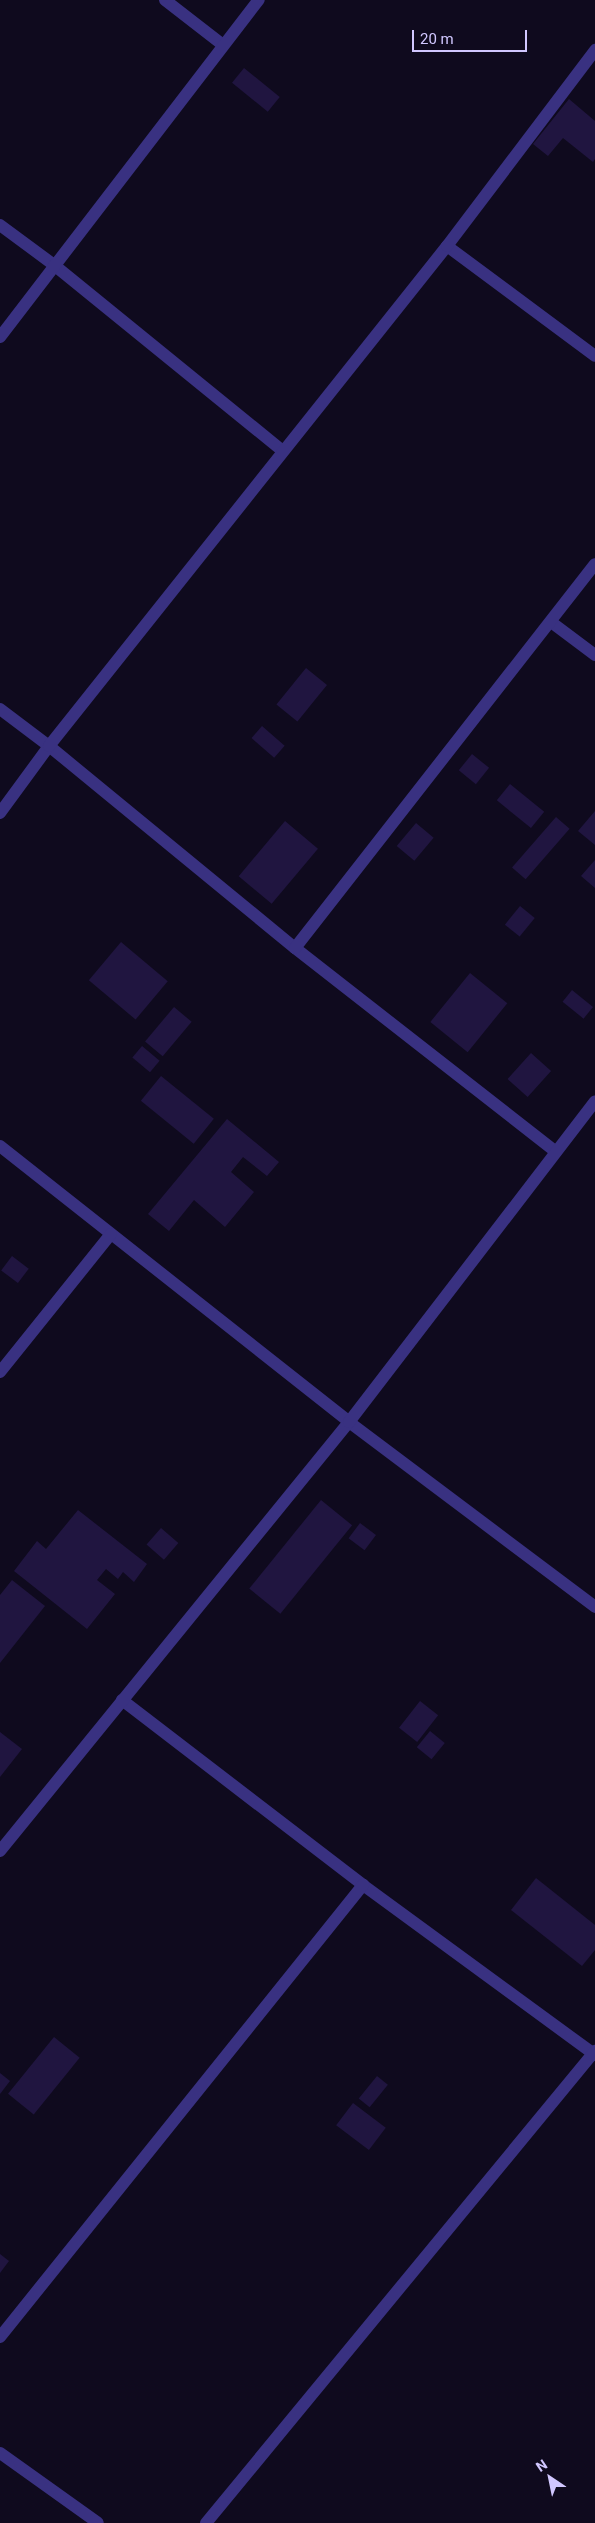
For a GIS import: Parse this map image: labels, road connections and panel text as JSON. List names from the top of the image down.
{
  "scale_bar": "20 m",
  "north": "top left"
}
